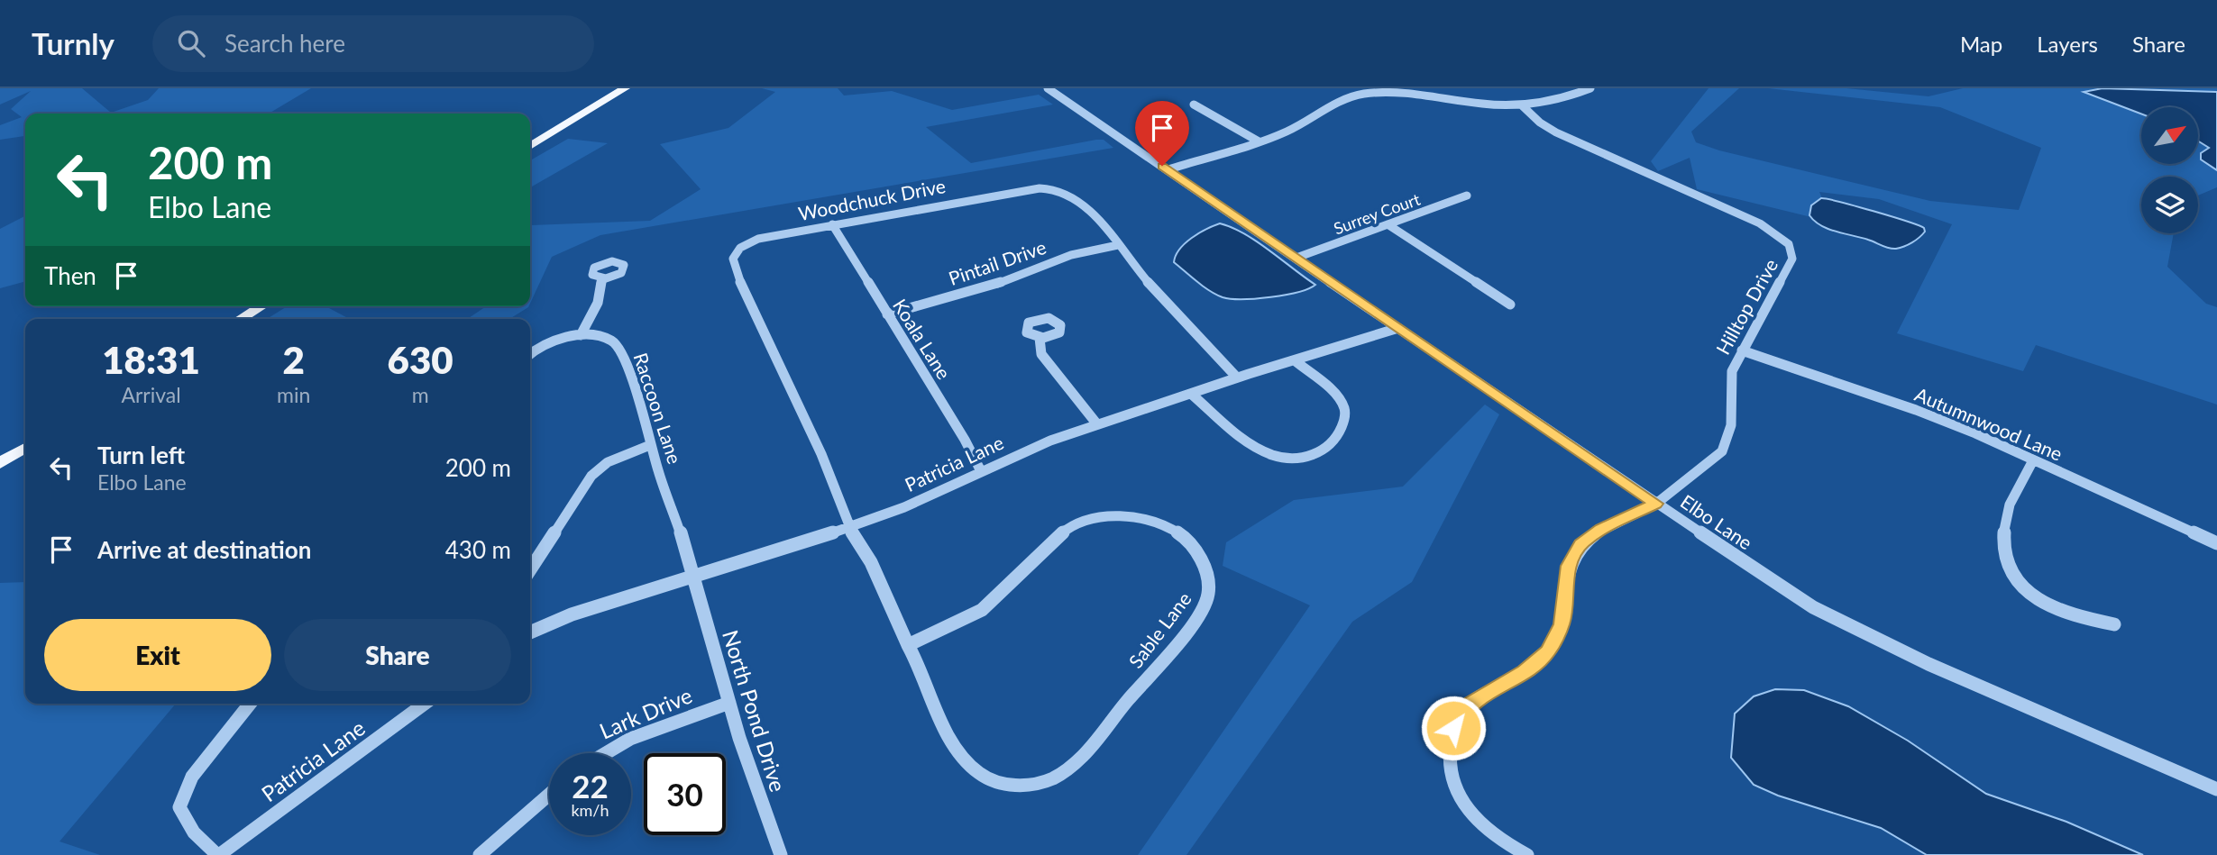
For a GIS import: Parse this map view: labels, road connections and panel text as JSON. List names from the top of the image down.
{
  "streets": {
    "street": [
      "Woodchuck Drive",
      "Surrey Court",
      "Pintail Drive",
      "Hilltop Drive",
      "Koala Lane",
      "Raccoon Lane",
      "Autumnwood Lane",
      "Patricia Lane",
      "Elbo Lane",
      "Sable Lane",
      "North Pond Drive",
      "Lark Drive"
    ]
  },
  "crossings": [
    ["Woodchuck Drive", "Pintail Drive"],
    ["Woodchuck Drive", "Koala Lane"],
    ["Woodchuck Drive", "Patricia Lane"],
    ["Woodchuck Drive", "Sable Lane"],
    ["Surrey Court", "Elbo Lane"],
    ["Pintail Drive", "Koala Lane"],
    ["Hilltop Drive", "Autumnwood Lane"],
    ["Hilltop Drive", "Elbo Lane"],
    ["Koala Lane", "Patricia Lane"],
    ["Raccoon Lane", "Patricia Lane"],
    ["Raccoon Lane", "North Pond Drive"],
    ["Patricia Lane", "Elbo Lane"],
    ["Patricia Lane", "Sable Lane"],
    ["Patricia Lane", "North Pond Drive"],
    ["North Pond Drive", "Lark Drive"]
  ],
  "north": "top right",
  "page": {
    "header": "Turnly",
    "search": "Search here",
    "nav": ["Map", "Layers", "Share"],
    "turn": ["200 m", "Elbo Lane"],
    "then": "Then",
    "eta": [
      "18:31",
      "Arrival",
      "2",
      "min",
      "630",
      "m"
    ],
    "list": [
      {
        "name": "Turn left",
        "note": "Elbo Lane",
        "value": "200 m"
      },
      {
        "name": "Arrive at destination",
        "value": "430 m"
      }
    ],
    "buttons": ["Exit", "Share"],
    "speed": "22 km/h",
    "limit": "30"
  }
}
